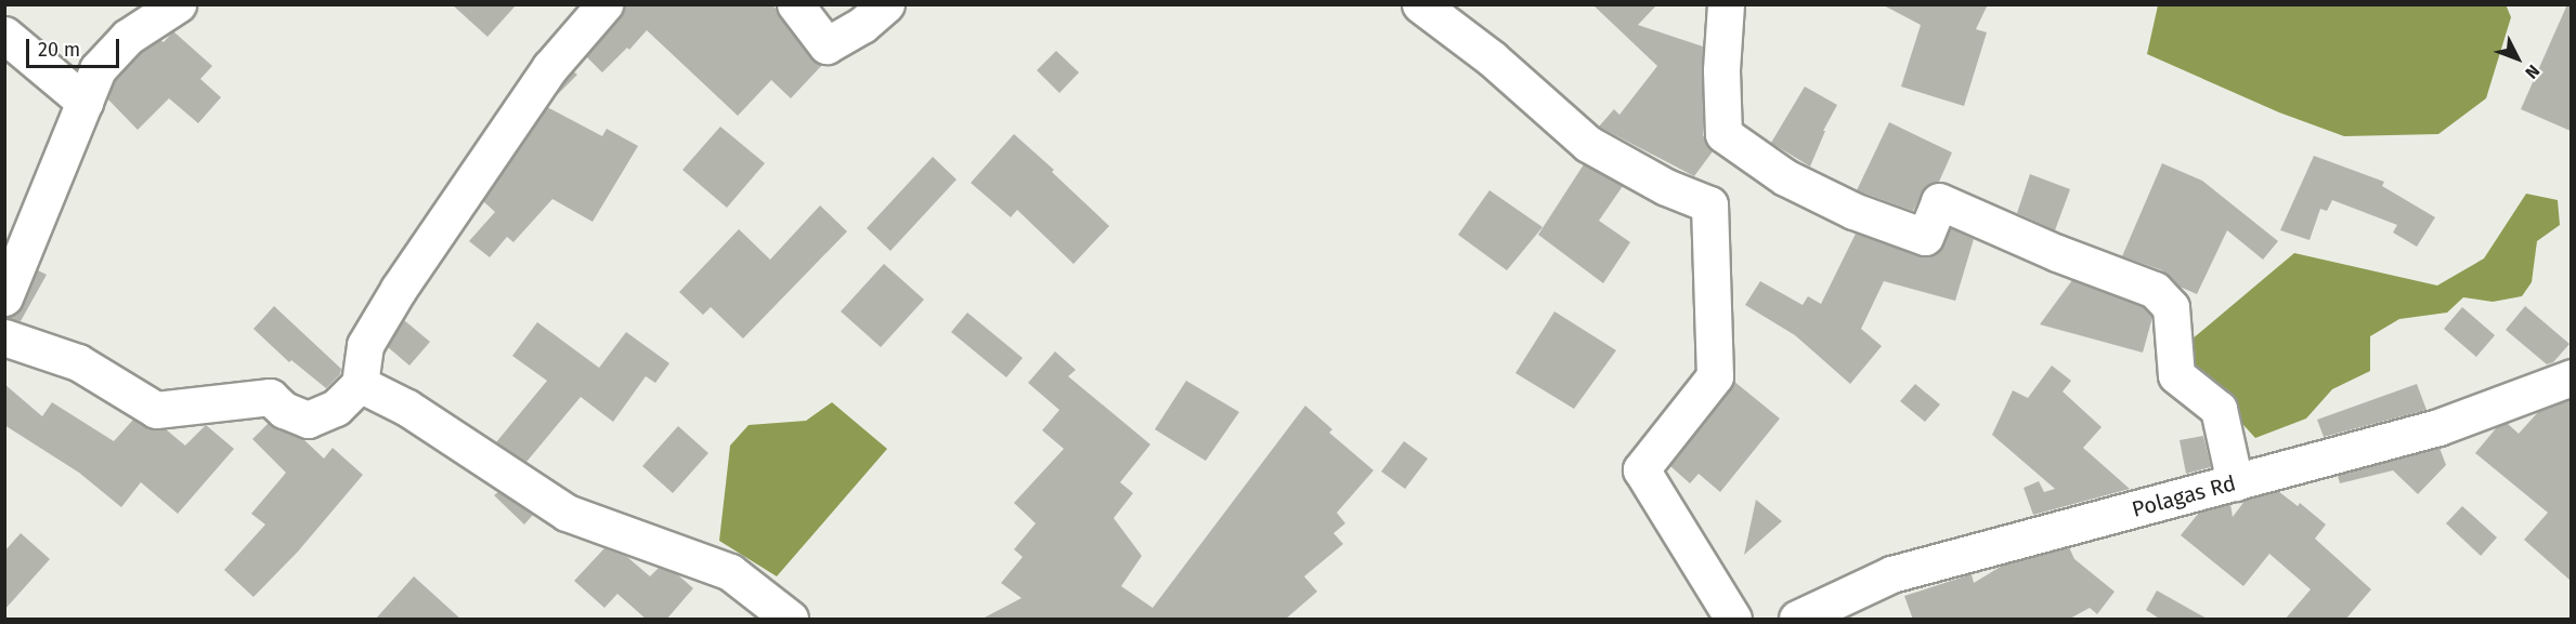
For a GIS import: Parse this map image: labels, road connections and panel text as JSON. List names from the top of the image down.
{
  "streets": {
    "street": ["Polagas Rd"]
  },
  "scale_bar": "20 m",
  "north": "bottom right"
}
